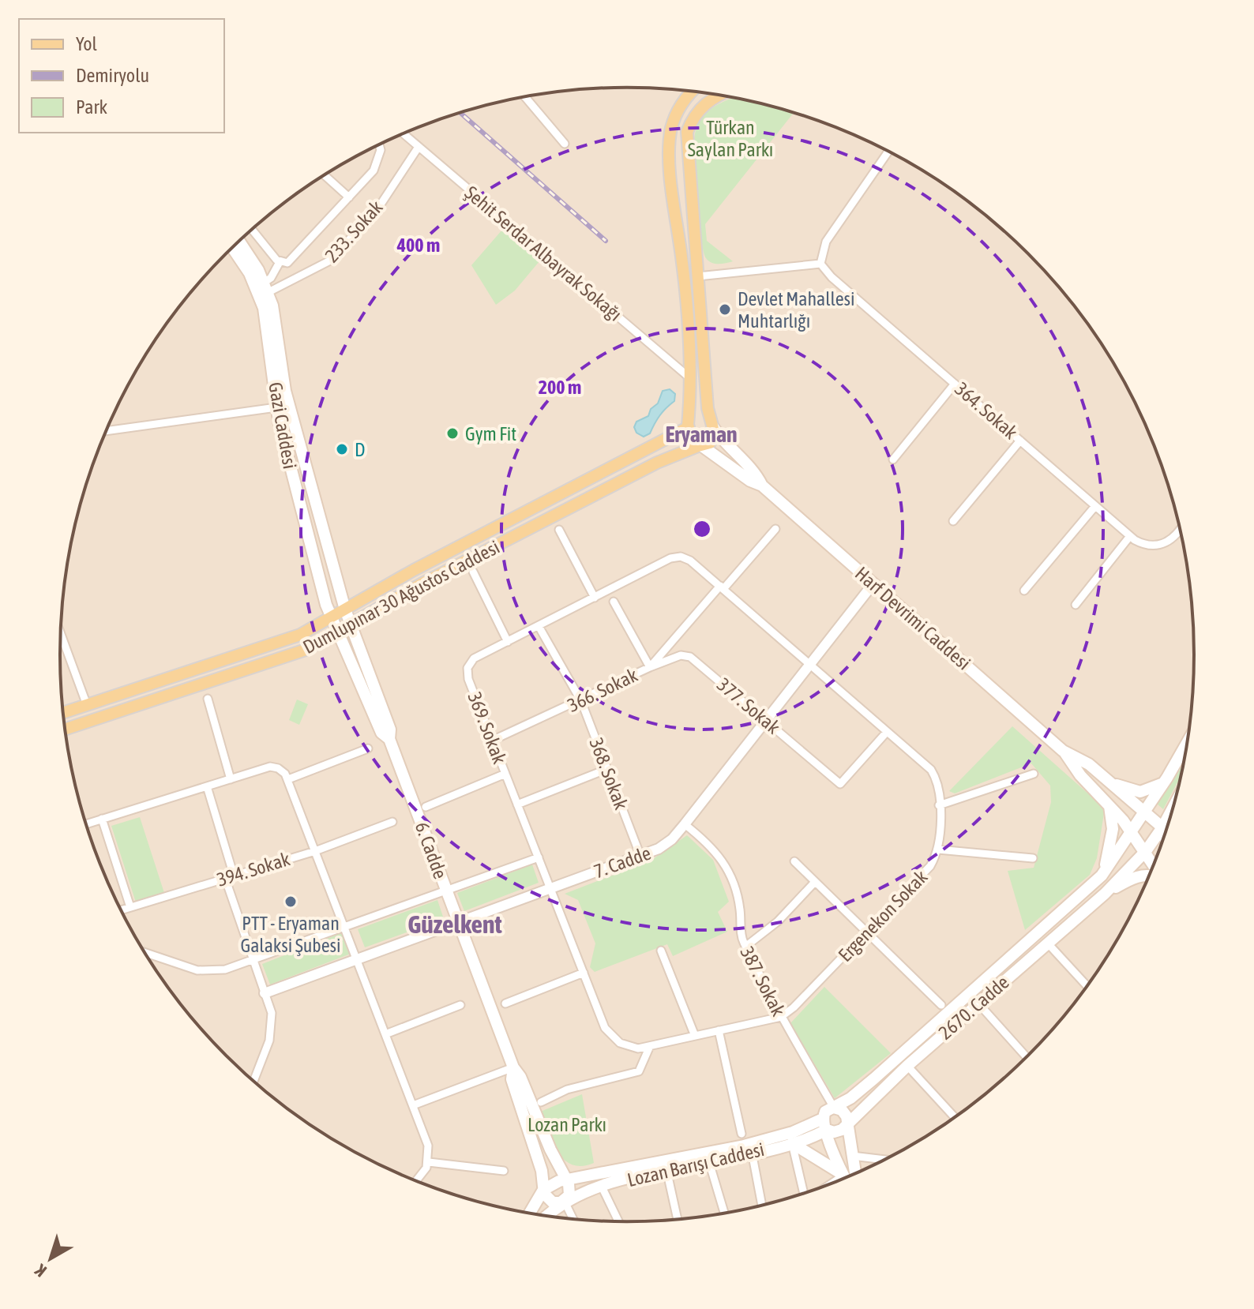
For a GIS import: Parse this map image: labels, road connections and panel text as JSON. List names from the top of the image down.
{
  "streets": {
    "main road": [
      "Gazi Caddesi",
      "Dumlupınar 30 Ağustos Caddesi",
      "Harf Devrimi Caddesi",
      "6. Cadde",
      "2670. Cadde",
      "Lozan Barışı Caddesi"
    ],
    "street": [
      "233. Sokak",
      "Şehit Serdar Albayrak Sokağı",
      "364. Sokak",
      "366. Sokak",
      "377. Sokak",
      "369. Sokak",
      "368. Sokak",
      "7. Cadde",
      "394. Sokak",
      "Ergenekon Sokak",
      "387. Sokak"
    ]
  },
  "crossings": [
    ["233. Sokak", "Şehit Serdar Albayrak Sokağı"],
    ["233. Sokak", "Gazi Caddesi"],
    ["Gazi Caddesi", "Dumlupınar 30 Ağustos Caddesi"],
    ["Gazi Caddesi", "6. Cadde"],
    ["Dumlupınar 30 Ağustos Caddesi", "Harf Devrimi Caddesi"],
    ["Dumlupınar 30 Ağustos Caddesi", "6. Cadde"],
    ["Harf Devrimi Caddesi", "7. Cadde"],
    ["Harf Devrimi Caddesi", "2670. Cadde"],
    ["366. Sokak", "377. Sokak"],
    ["366. Sokak", "369. Sokak"],
    ["366. Sokak", "368. Sokak"],
    ["377. Sokak", "7. Cadde"],
    ["377. Sokak", "Ergenekon Sokak"],
    ["369. Sokak", "368. Sokak"],
    ["369. Sokak", "7. Cadde"],
    ["369. Sokak", "Ergenekon Sokak"],
    ["368. Sokak", "7. Cadde"],
    ["6. Cadde", "7. Cadde"],
    ["6. Cadde", "Lozan Barışı Caddesi"],
    ["7. Cadde", "Ergenekon Sokak"],
    ["7. Cadde", "387. Sokak"],
    ["Ergenekon Sokak", "387. Sokak"],
    ["387. Sokak", "2670. Cadde"],
    ["387. Sokak", "Lozan Barışı Caddesi"],
    ["2670. Cadde", "Lozan Barışı Caddesi"]
  ],
  "districts": ["Eryaman", "Güzelkent"],
  "parks": ["Türkan Saylan Parkı", "Lozan Parkı"],
  "places": [
    "Devlet Mahallesi Muhtarlığı",
    "Gym Fit",
    "D",
    "PTT - Eryaman Galaksi Şubesi"
  ],
  "legend": ["Yol", "Demiryolu", "Park"],
  "north": "bottom left",
  "rings": ["400 m", "200 m"]
}
